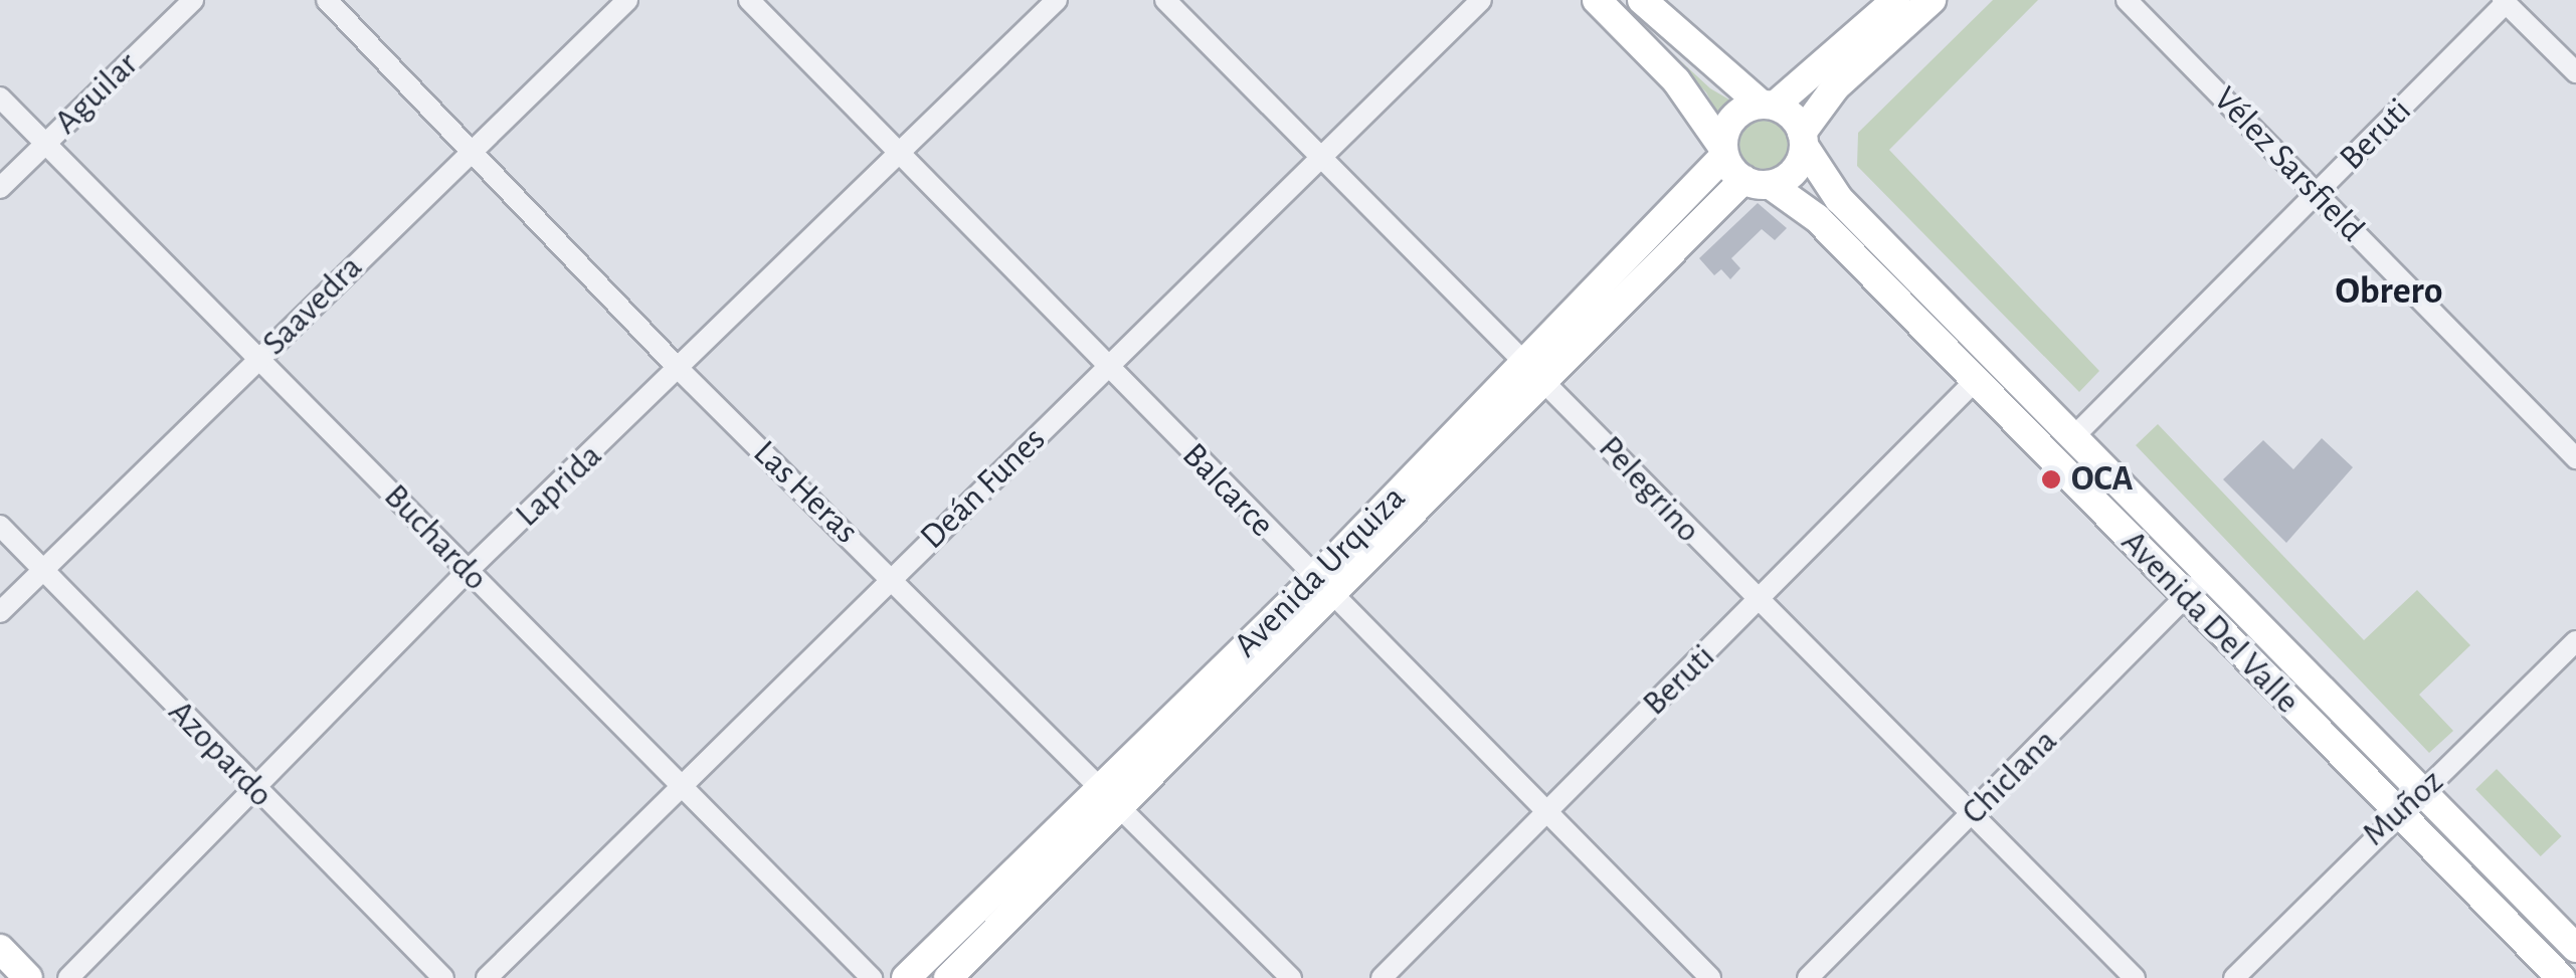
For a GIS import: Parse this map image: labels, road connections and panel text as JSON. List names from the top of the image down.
{
  "streets": {
    "main road": ["Avenida Urquiza", "Avenida Del Valle"],
    "street": [
      "Aguilar",
      "Beruti",
      "Vélez Sarsfield",
      "Saavedra",
      "Laprida",
      "Deán Funes",
      "Pelegrino",
      "Balcarce",
      "Las Heras",
      "Buchardo",
      "Azopardo",
      "Chiclana",
      "Muñoz"
    ]
  },
  "crossings": [
    ["Aguilar", "Buchardo"],
    ["Beruti", "Vélez Sarsfield"],
    ["Beruti", "Pelegrino"],
    ["Beruti", "Balcarce"],
    ["Beruti", "Avenida Del Valle"],
    ["Saavedra", "Las Heras"],
    ["Saavedra", "Buchardo"],
    ["Saavedra", "Azopardo"],
    ["Laprida", "Balcarce"],
    ["Laprida", "Las Heras"],
    ["Laprida", "Buchardo"],
    ["Laprida", "Azopardo"],
    ["Deán Funes", "Pelegrino"],
    ["Deán Funes", "Balcarce"],
    ["Deán Funes", "Las Heras"],
    ["Deán Funes", "Buchardo"],
    ["Pelegrino", "Avenida Urquiza"],
    ["Pelegrino", "Chiclana"],
    ["Balcarce", "Avenida Urquiza"],
    ["Las Heras", "Avenida Urquiza"],
    ["Avenida Urquiza", "Avenida Del Valle"],
    ["Avenida Del Valle", "Chiclana"],
    ["Avenida Del Valle", "Muñoz"]
  ],
  "districts": ["Obrero"],
  "places": ["OCA"]
}
